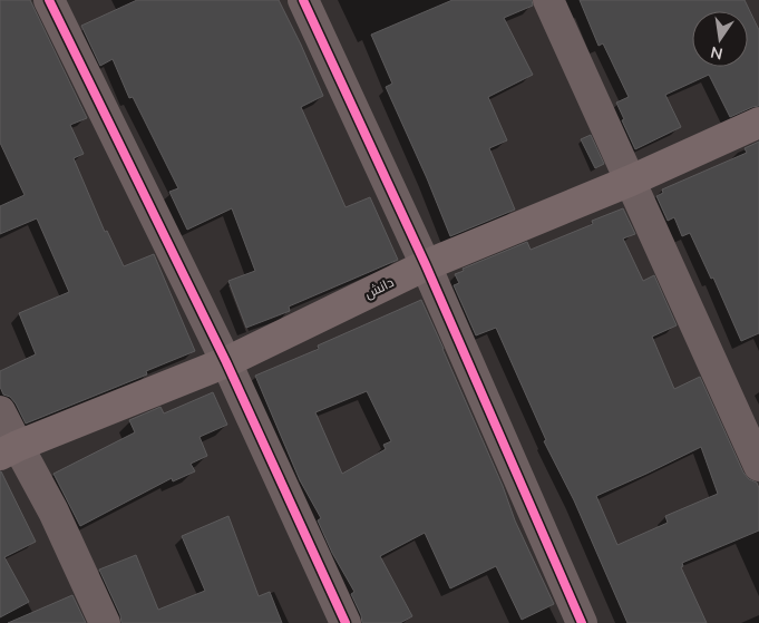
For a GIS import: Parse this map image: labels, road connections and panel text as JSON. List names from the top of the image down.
{
  "streets": {
    "main road": ["دانش"]
  },
  "north": "bottom"
}
